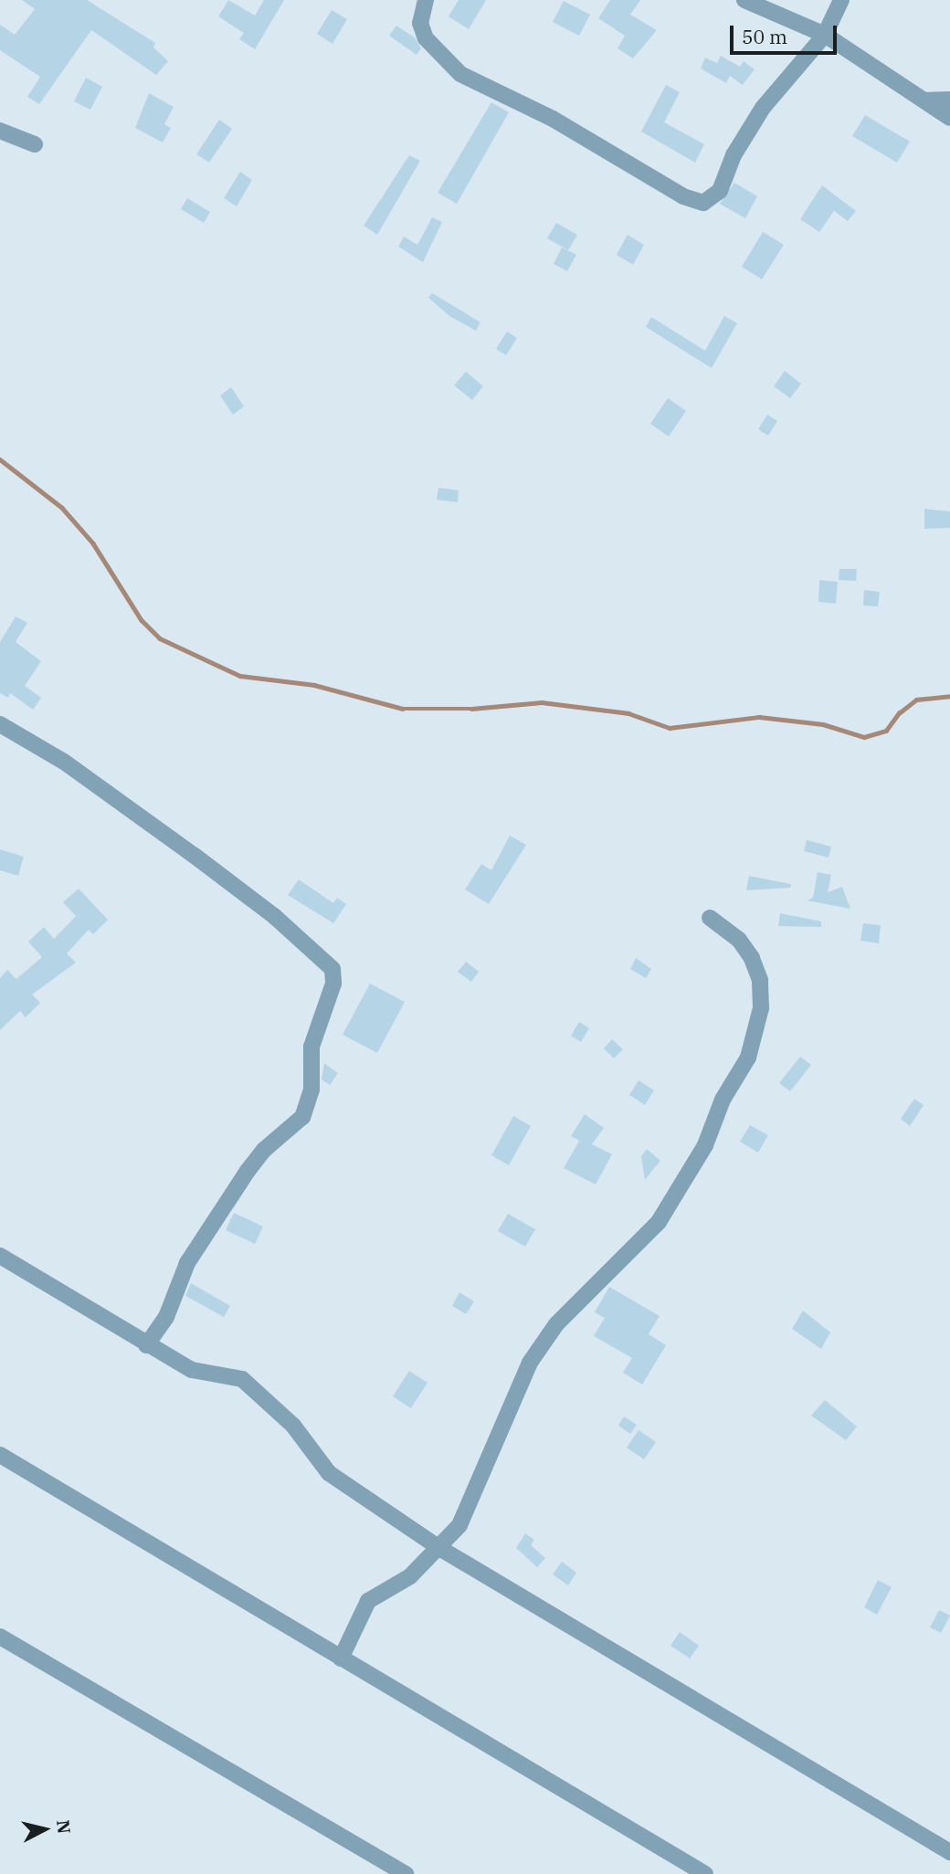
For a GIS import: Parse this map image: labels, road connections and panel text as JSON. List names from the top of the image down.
{
  "scale_bar": "50 m",
  "north": "right"
}
